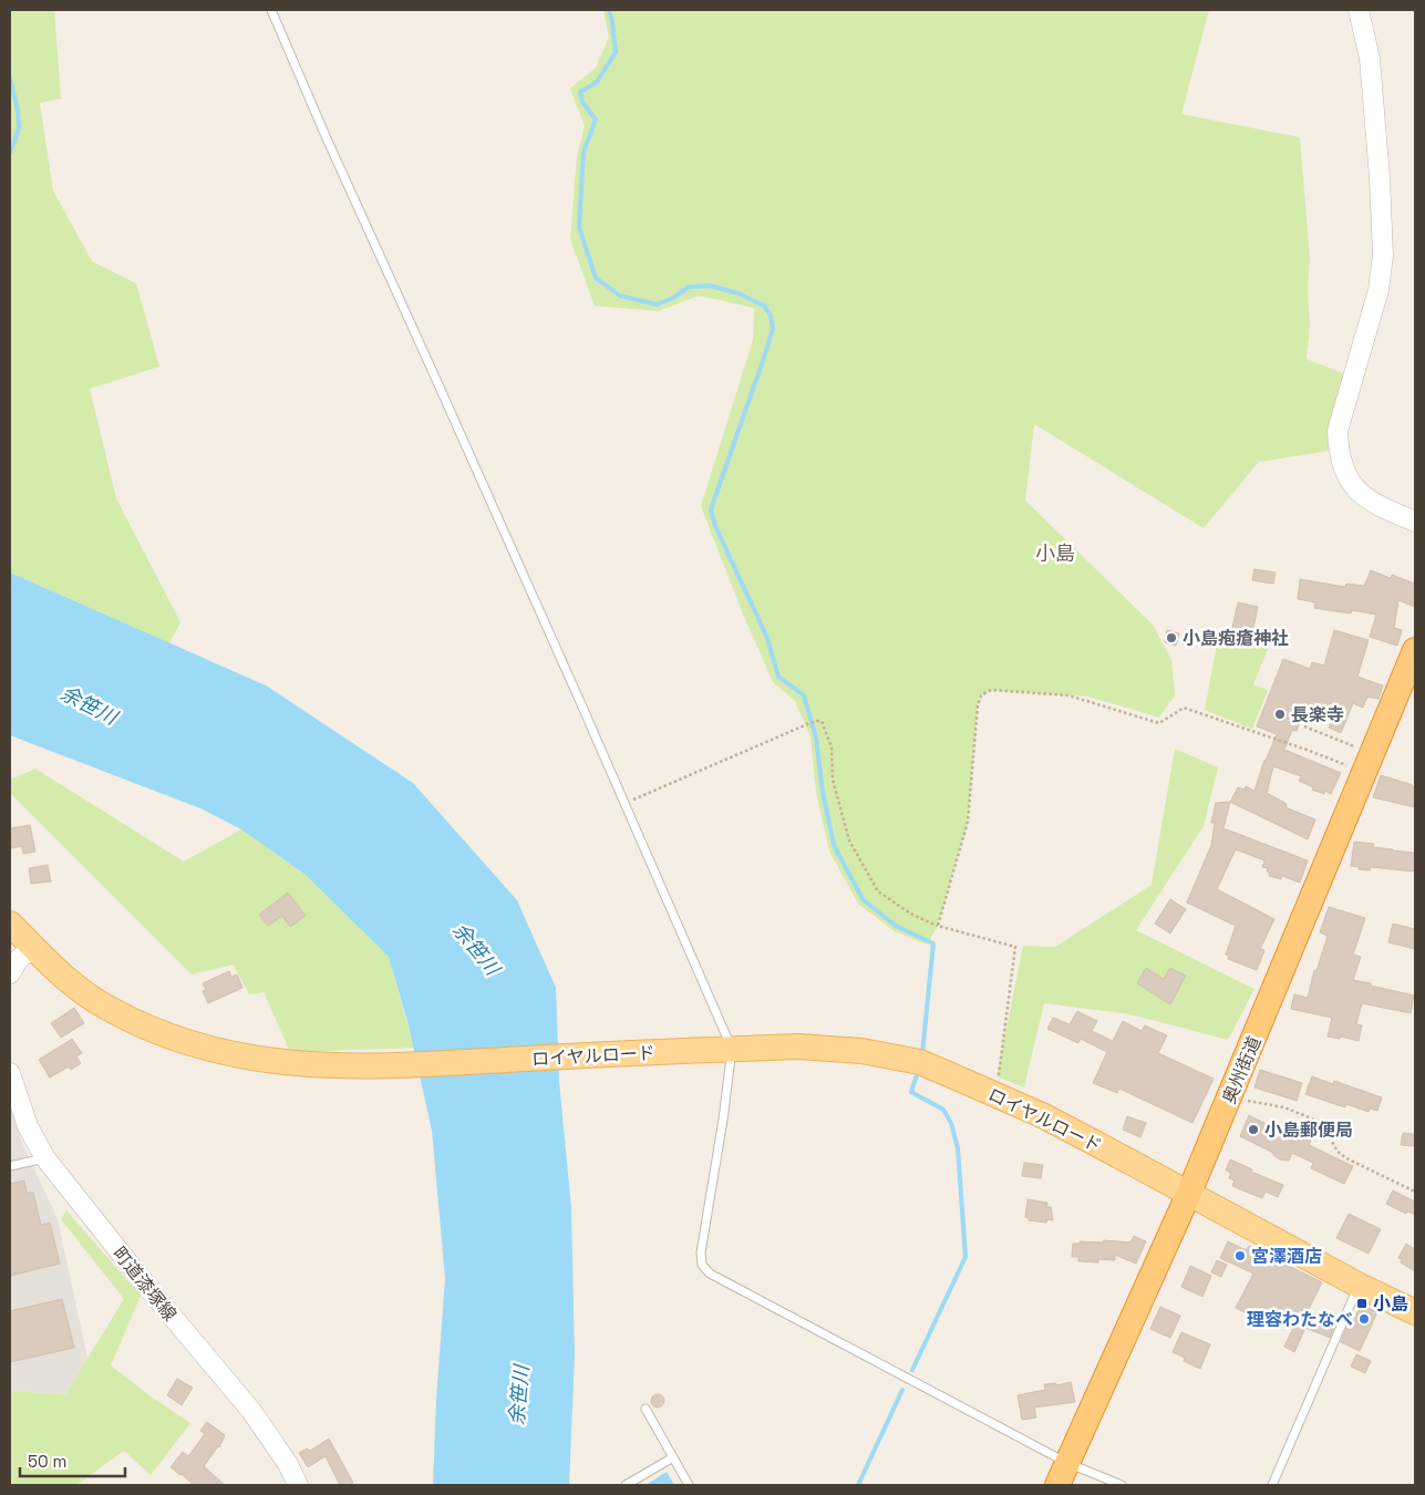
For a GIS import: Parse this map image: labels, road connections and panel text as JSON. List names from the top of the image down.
{
  "streets": {
    "highway": ["奥州街道"],
    "main road": ["ロイヤルロード"],
    "street": ["町道漆塚線"]
  },
  "crossings": [
    ["ロイヤルロード", "奥州街道"]
  ],
  "districts": ["小島"],
  "water": ["余笹川"],
  "places": {
    "other": [
      "小島疱瘡神社",
      "長楽寺",
      "小島郵便局",
      "宮澤酒店",
      "理容わたなべ"
    ],
    "transit": ["小島"]
  },
  "scale_bar": "50 m"
}
